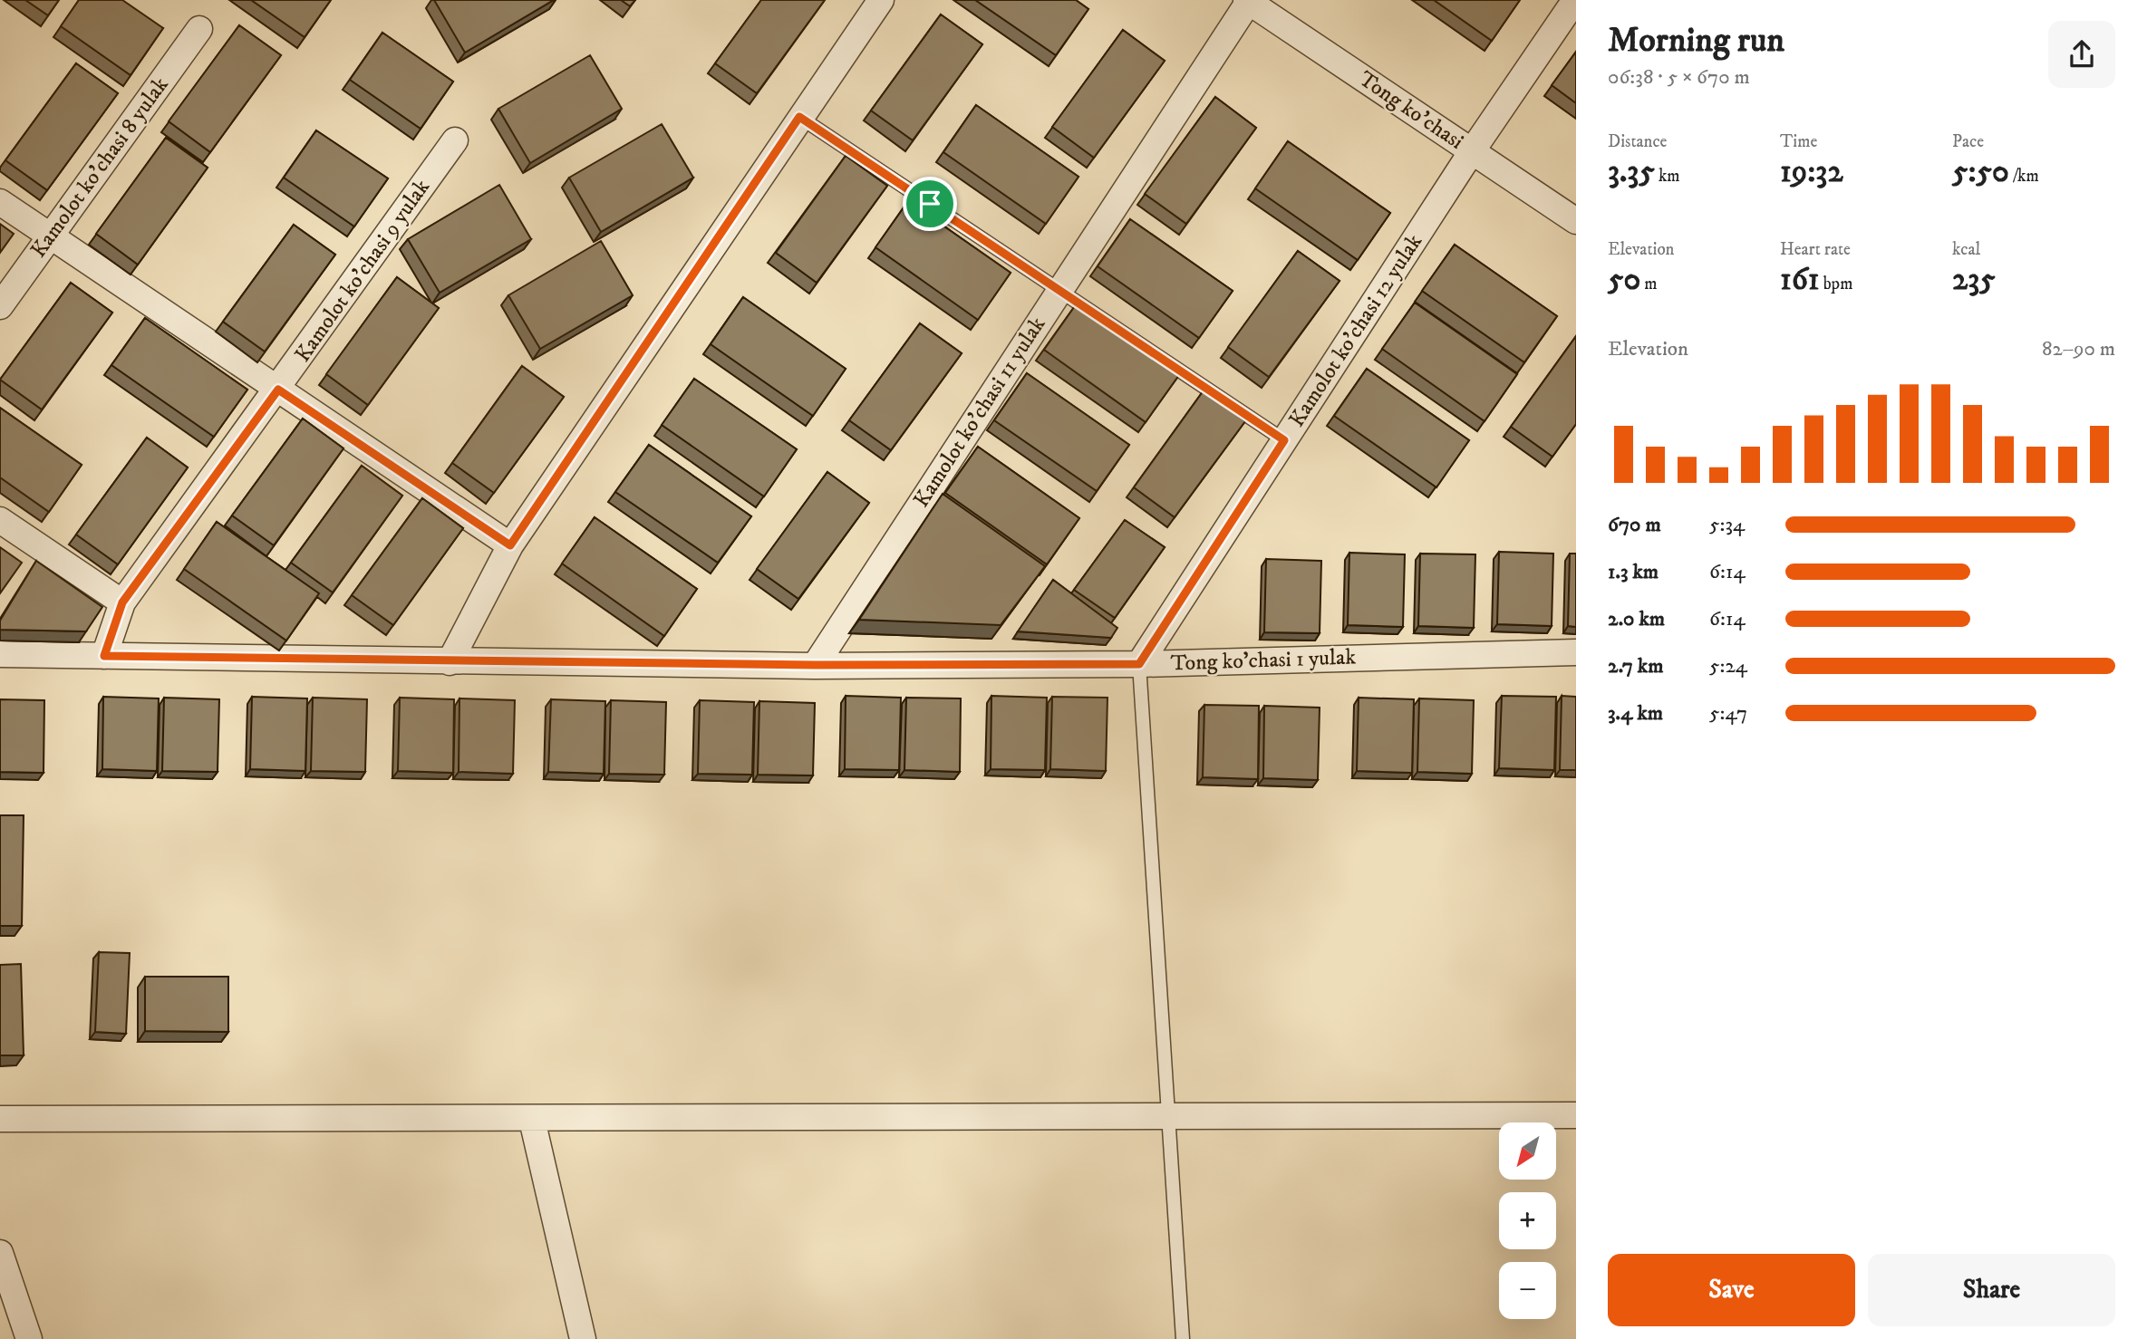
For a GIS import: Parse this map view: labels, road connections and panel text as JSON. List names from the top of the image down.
{
  "streets": {
    "street": [
      "Tong ko'chasi",
      "Kamolot ko'chasi 8 yulak",
      "Kamolot ko'chasi 9 yulak",
      "Kamolot ko'chasi 12 yulak",
      "Kamolot ko'chasi 11 yulak",
      "Tong ko'chasi 1 yulak"
    ]
  },
  "crossings": [
    ["Tong ko'chasi", "Kamolot ko'chasi 12 yulak"],
    ["Tong ko'chasi", "Kamolot ko'chasi 11 yulak"],
    ["Kamolot ko'chasi 9 yulak", "Tong ko'chasi 1 yulak"],
    ["Kamolot ko'chasi 12 yulak", "Tong ko'chasi 1 yulak"],
    ["Kamolot ko'chasi 11 yulak", "Tong ko'chasi 1 yulak"]
  ],
  "north": "bottom left",
  "page": {
    "heading": ["Morning run", "06:38 · 5 × 670 m"],
    "stats": [
      ["Distance", "3.35 km"],
      ["Time", "19:32"],
      ["Pace", "5:50 /km"],
      ["Elevation", "50 m"],
      ["Heart rate", "161 bpm"],
      ["kcal", "235"]
    ],
    "chart": ["Elevation", "82–90 m"],
    "list": [
      {
        "name": "670 m",
        "note": "5:34"
      },
      {
        "name": "1.3 km",
        "note": "6:14"
      },
      {
        "name": "2.0 km",
        "note": "6:14"
      },
      {
        "name": "2.7 km",
        "note": "5:24"
      },
      {
        "name": "3.4 km",
        "note": "5:47"
      }
    ],
    "map_buttons": ["+", "−"],
    "buttons": ["Save", "Share"]
  }
}
